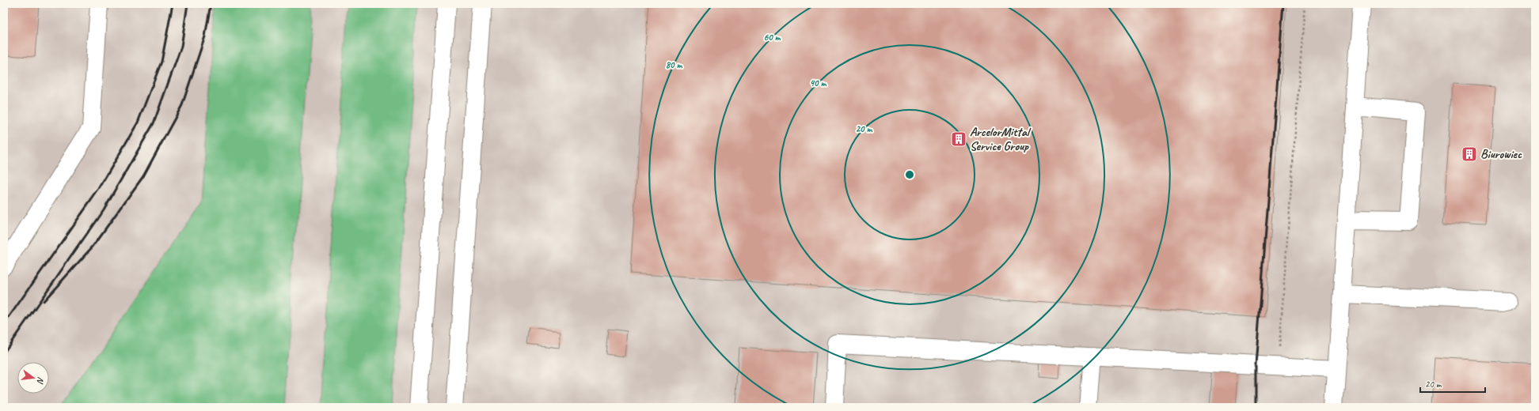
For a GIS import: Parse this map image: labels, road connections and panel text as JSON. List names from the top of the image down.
{
  "places": {
    "building": ["ArcelorMittal Service Group", "Biurowiec"]
  },
  "scale_bar": "20 m",
  "north": "right",
  "rings": [
    "60 m",
    "80 m",
    "40 m",
    "20 m"
  ]
}
